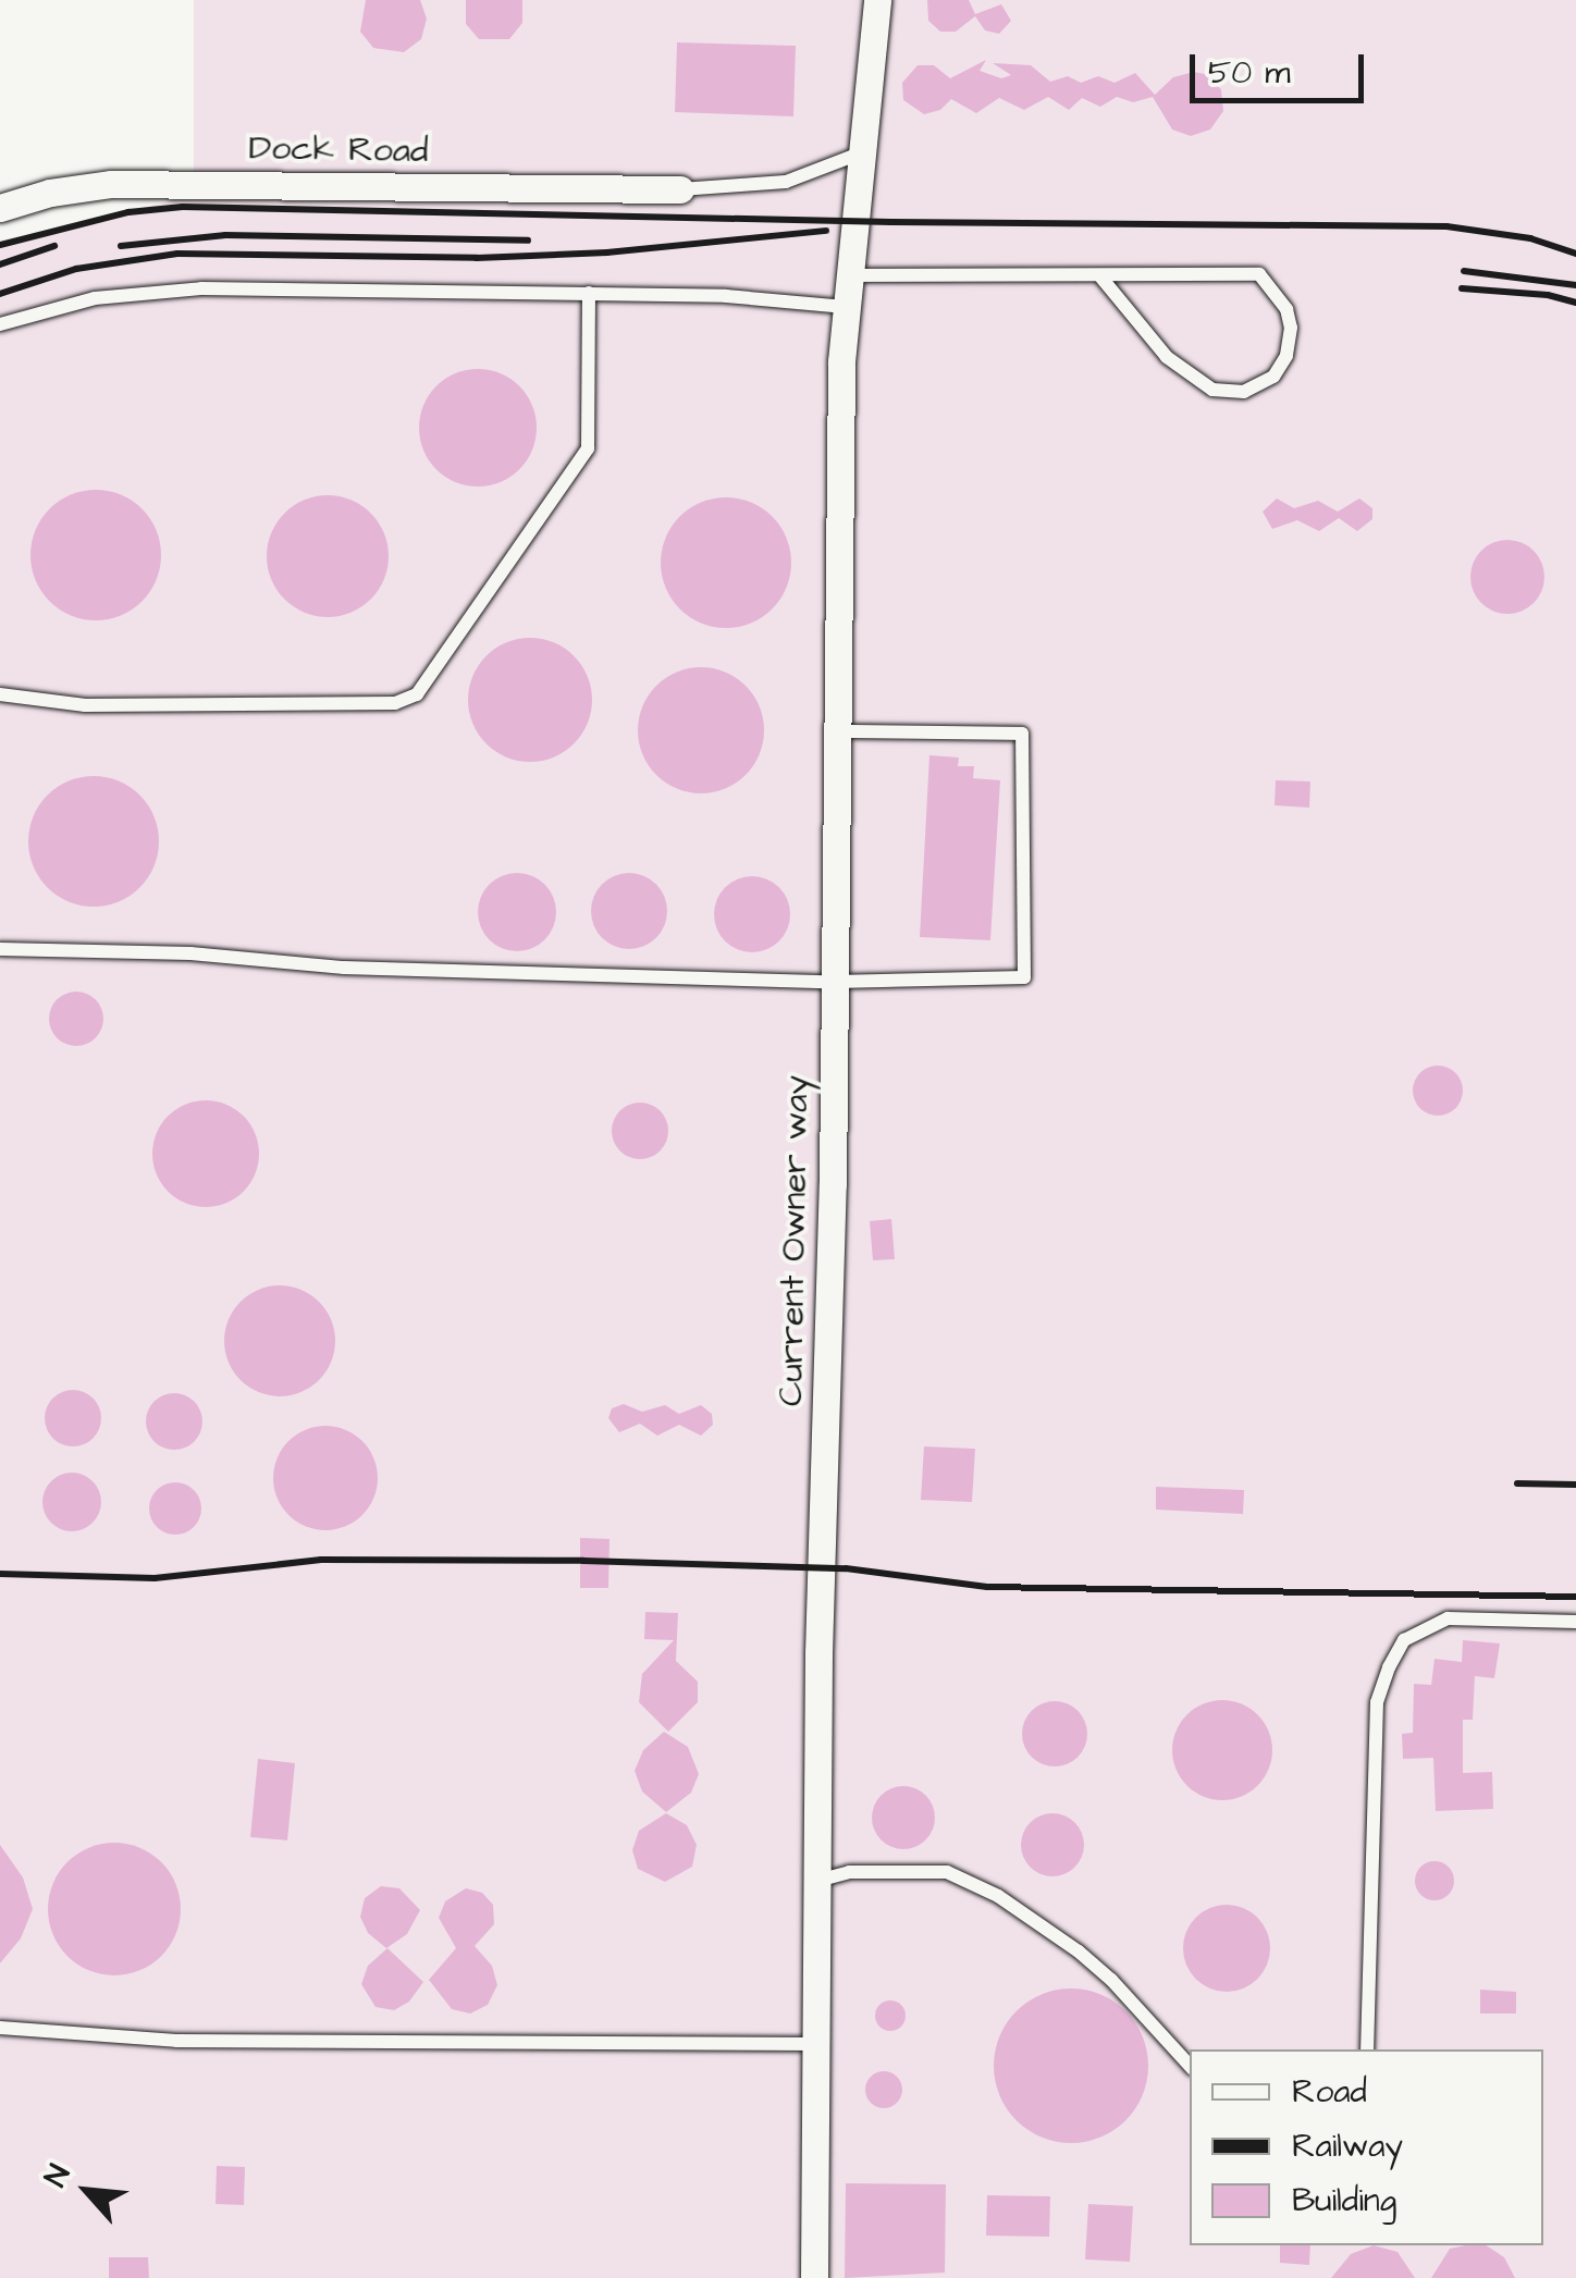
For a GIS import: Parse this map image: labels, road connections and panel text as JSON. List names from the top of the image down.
{
  "streets": {
    "street": ["Dock Road", "Current Owner way"]
  },
  "legend": ["Road", "Railway", "Building"],
  "scale_bar": "50 m",
  "north": "top left"
}
